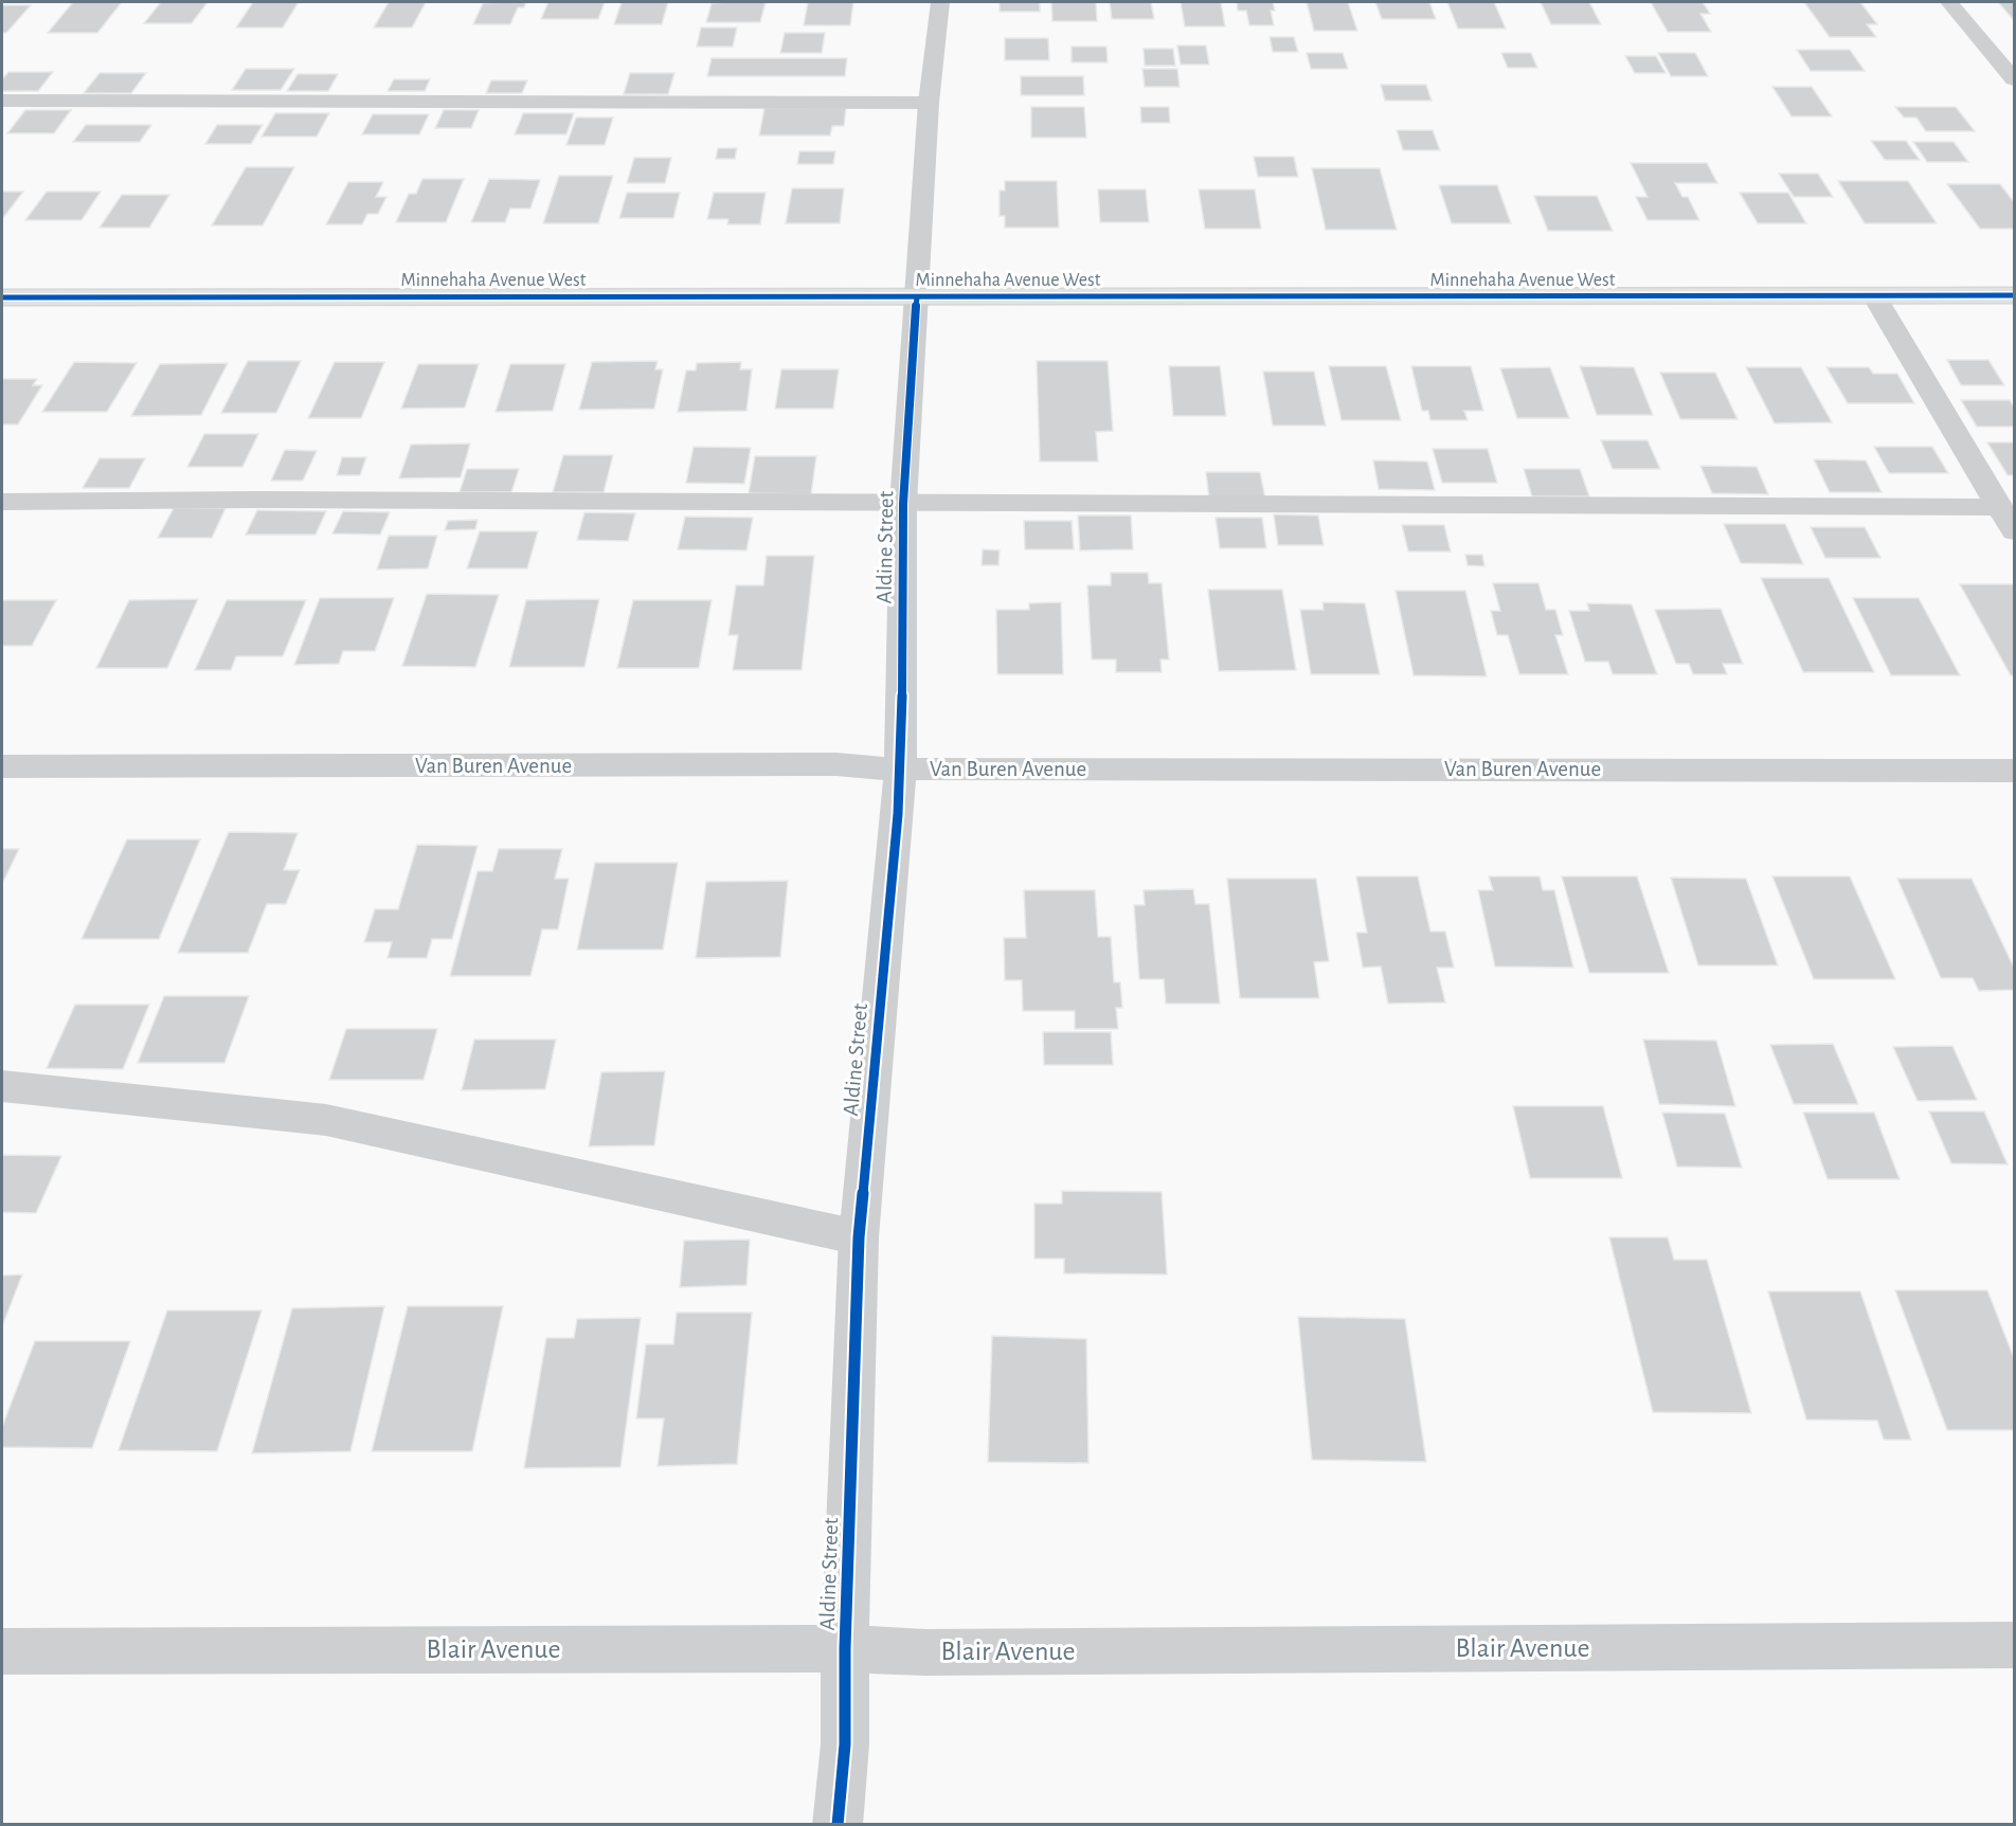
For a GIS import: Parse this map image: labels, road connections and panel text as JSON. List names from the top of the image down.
{
  "streets": {
    "street": [
      "Minnehaha Avenue West",
      "Aldine Street",
      "Van Buren Avenue",
      "Blair Avenue"
    ]
  },
  "crossings": [
    ["Minnehaha Avenue West", "Aldine Street"],
    ["Aldine Street", "Van Buren Avenue"],
    ["Aldine Street", "Blair Avenue"]
  ]
}
